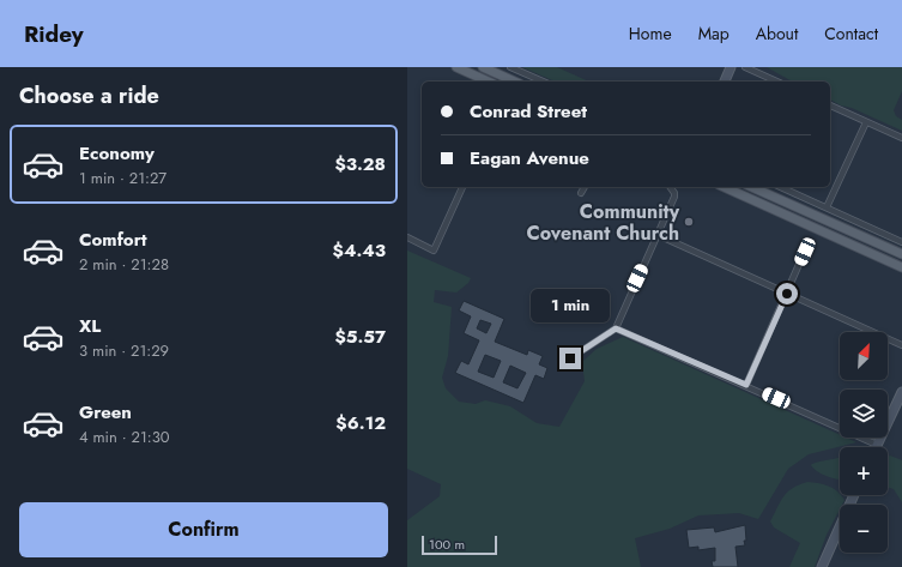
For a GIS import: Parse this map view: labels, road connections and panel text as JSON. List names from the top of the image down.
{
  "places": ["Community Covenant Church"],
  "scale_bar": "100 m",
  "north": "top right",
  "page": {
    "header": "Ridey",
    "nav": [
      "Home",
      "Map",
      "About",
      "Contact"
    ],
    "heading": "Choose a ride",
    "banner": ["Conrad Street", "Eagan Avenue"],
    "list": [
      {
        "name": "Economy",
        "note": "1 min · 21:27",
        "value": "$3.28"
      },
      {
        "name": "Comfort",
        "note": "2 min · 21:28",
        "value": "$4.43"
      },
      {
        "name": "XL",
        "note": "3 min · 21:29",
        "value": "$5.57"
      },
      {
        "name": "Green",
        "note": "4 min · 21:30",
        "value": "$6.12"
      }
    ],
    "bubble": "1 min",
    "map_buttons": ["+", "−"],
    "buttons": "Confirm",
    "scale": "100 m"
  }
}
